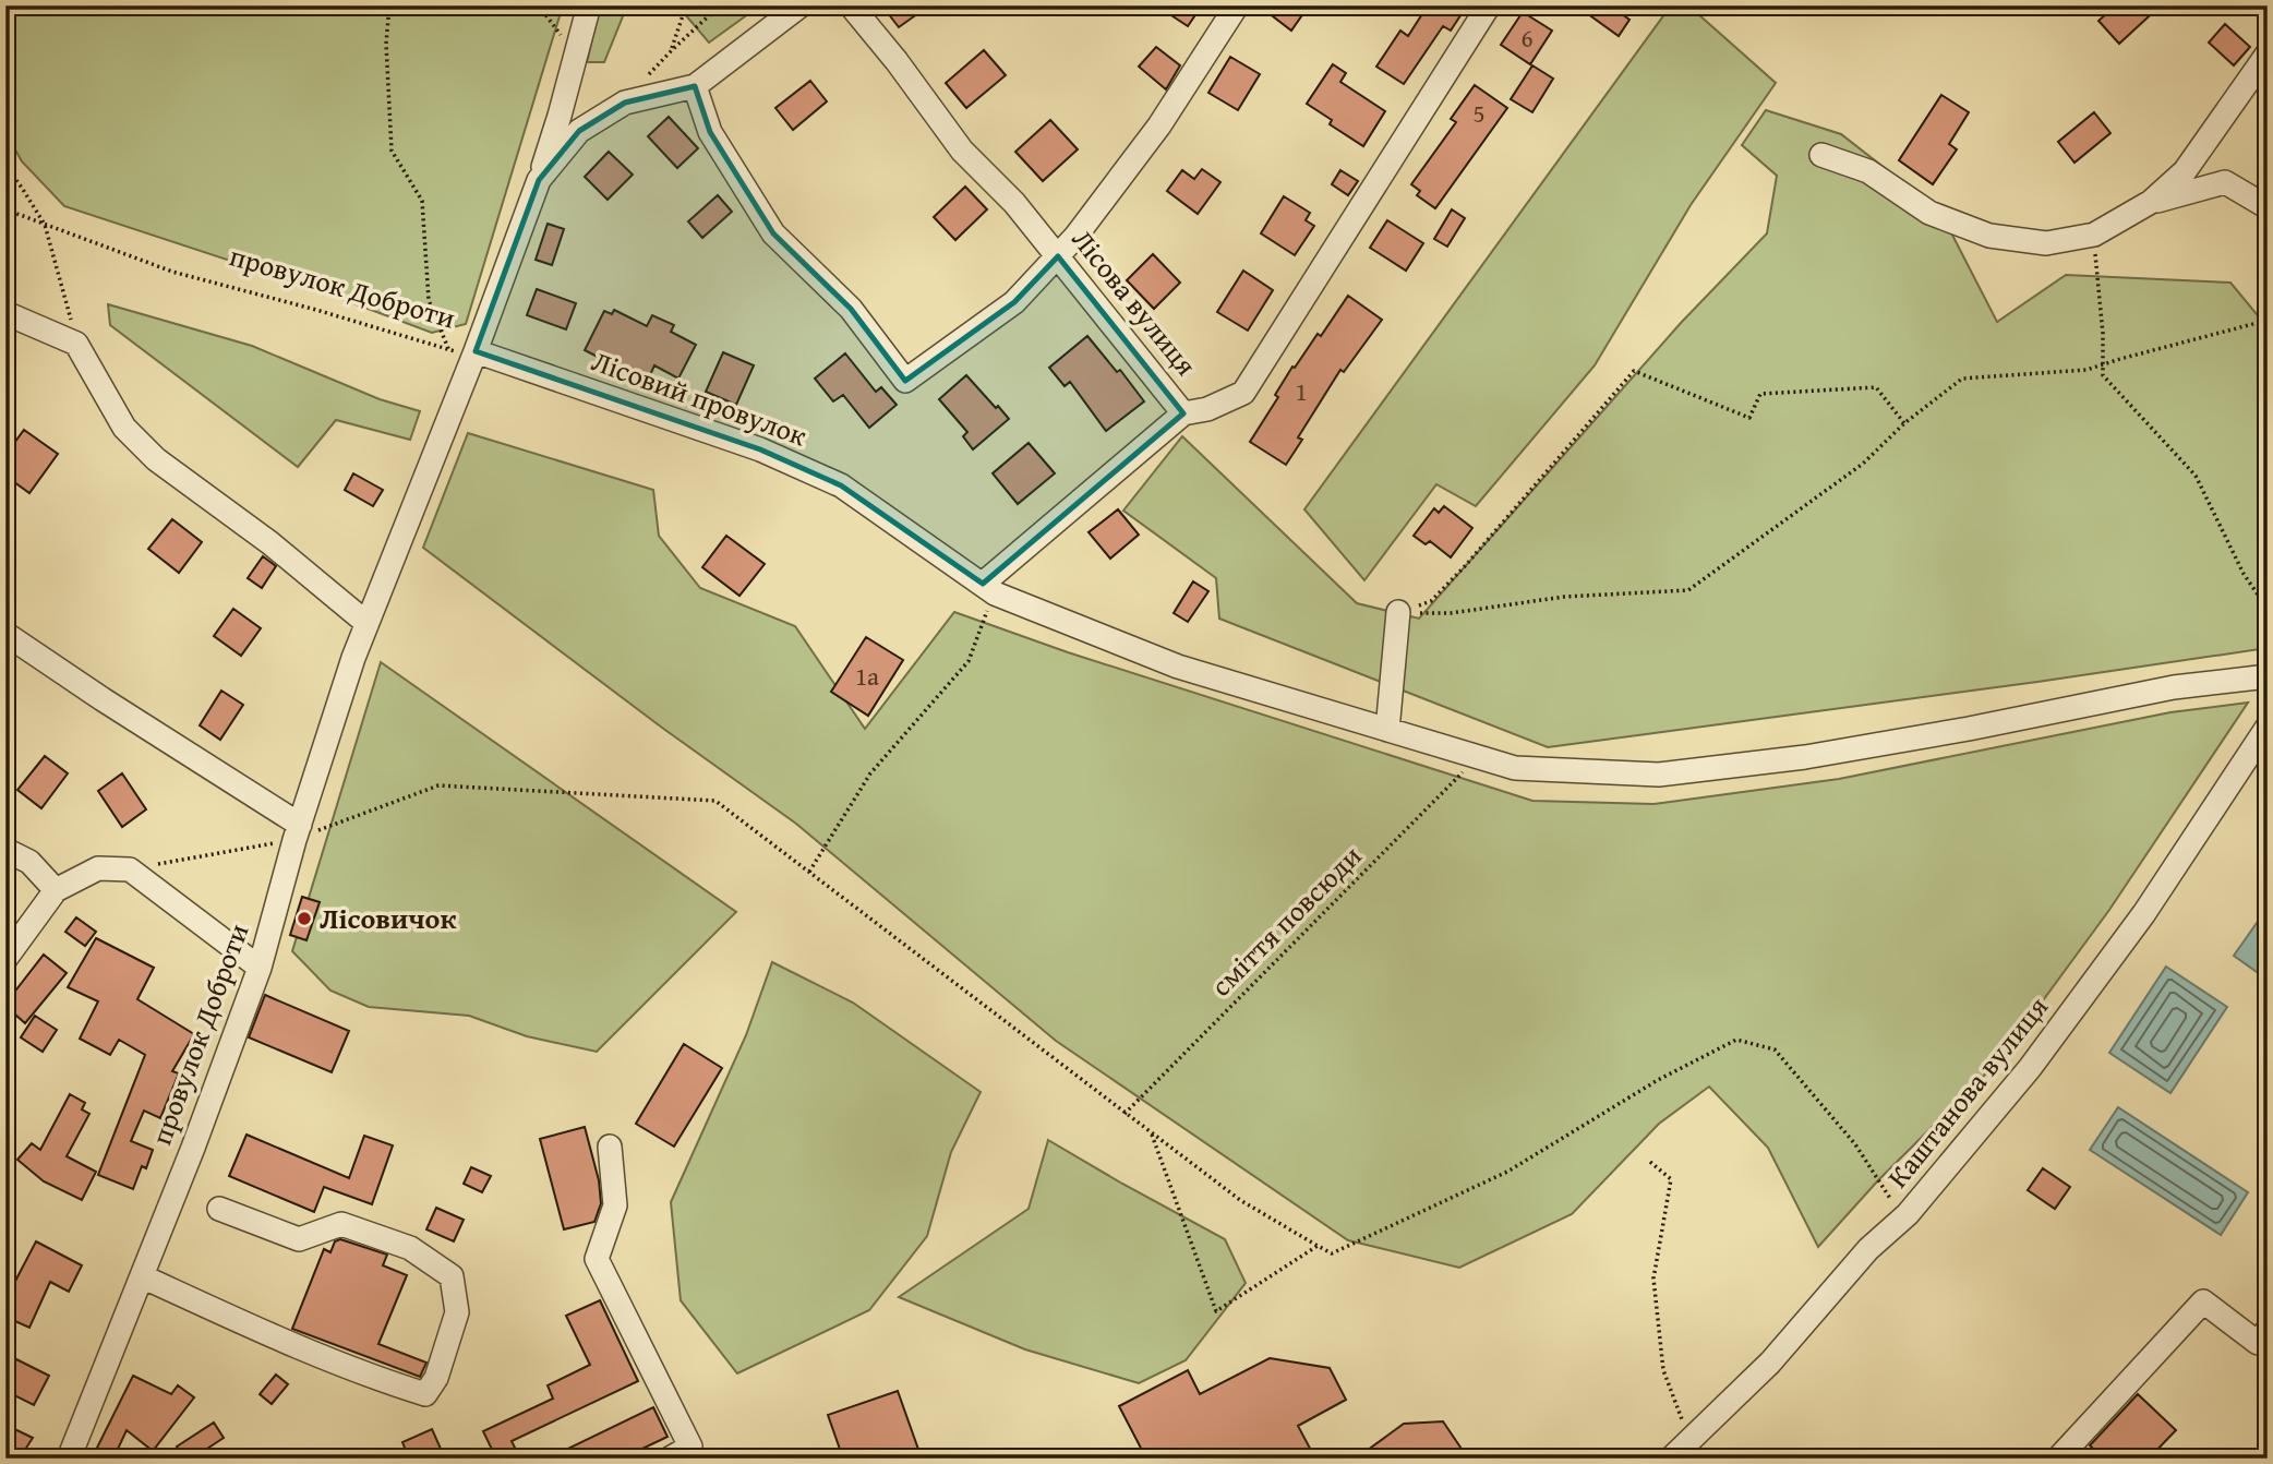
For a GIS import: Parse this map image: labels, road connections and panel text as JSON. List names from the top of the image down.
{
  "streets": {
    "street": [
      "провулок Доброти",
      "Лісова вулиця",
      "Лісовий провулок",
      "Каштанова вулиця"
    ],
    "path": ["сміття повсюди"]
  },
  "crossings": [
    ["провулок Доброти", "Лісовий провулок"],
    ["Лісовий провулок", "сміття повсюди"]
  ],
  "places": ["Лісовичок"],
  "house_numbers": [
    "6",
    "5",
    "1",
    "1а"
  ]
}
